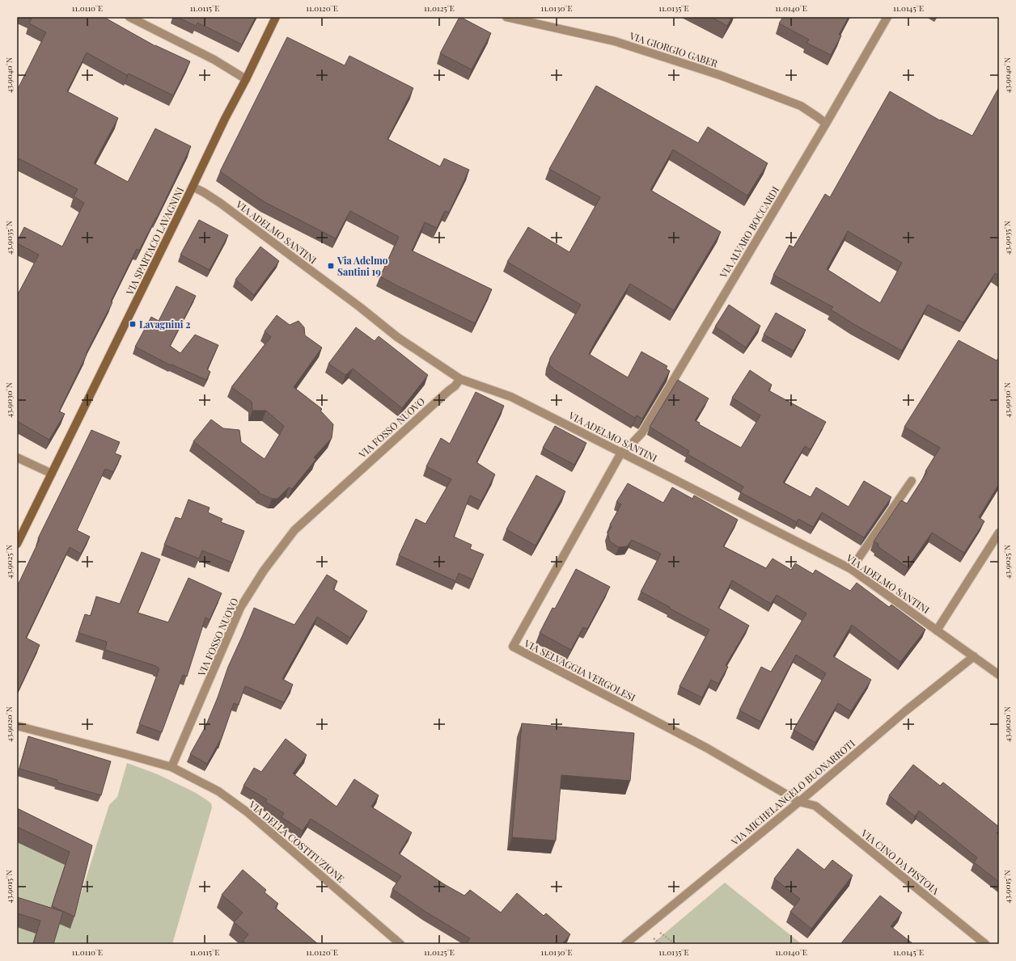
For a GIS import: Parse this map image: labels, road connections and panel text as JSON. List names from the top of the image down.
{
  "streets": {
    "main road": ["VIA SPARTACO LAVAGNINI"],
    "street": [
      "VIA GIORGIO GABER",
      "VIA ADELMO SANTINI",
      "VIA ALVARO BOCCARDI",
      "VIA FOSSO NUOVO",
      "VIA SELVAGGIA VERGOLESI",
      "VIA MICHELANGELO BUONARROTI",
      "VIA DELLA COSTITUZIONE",
      "VIA CINO DA PISTOIA"
    ]
  },
  "crossings": [
    ["VIA GIORGIO GABER", "VIA ALVARO BOCCARDI"],
    ["VIA ADELMO SANTINI", "VIA ALVARO BOCCARDI"],
    ["VIA ADELMO SANTINI", "VIA SPARTACO LAVAGNINI"],
    ["VIA ADELMO SANTINI", "VIA FOSSO NUOVO"],
    ["VIA ADELMO SANTINI", "VIA SELVAGGIA VERGOLESI"],
    ["VIA ADELMO SANTINI", "VIA MICHELANGELO BUONARROTI"],
    ["VIA ALVARO BOCCARDI", "VIA SELVAGGIA VERGOLESI"],
    ["VIA FOSSO NUOVO", "VIA DELLA COSTITUZIONE"],
    ["VIA SELVAGGIA VERGOLESI", "VIA MICHELANGELO BUONARROTI"],
    ["VIA SELVAGGIA VERGOLESI", "VIA CINO DA PISTOIA"],
    ["VIA MICHELANGELO BUONARROTI", "VIA CINO DA PISTOIA"]
  ],
  "places": {
    "transit": ["Via Adelmo Santini 19", "Lavagnini 2"]
  },
  "coordinates": [
    "11.0110°E",
    "11.0115°E",
    "11.0120°E",
    "11.0125°E",
    "11.0130°E",
    "11.0135°E",
    "11.0140°E",
    "11.0145°E",
    "43.9040°N",
    "43.9035°N",
    "43.9030°N",
    "43.9025°N",
    "43.9020°N",
    "43.9015°N"
  ]
}
